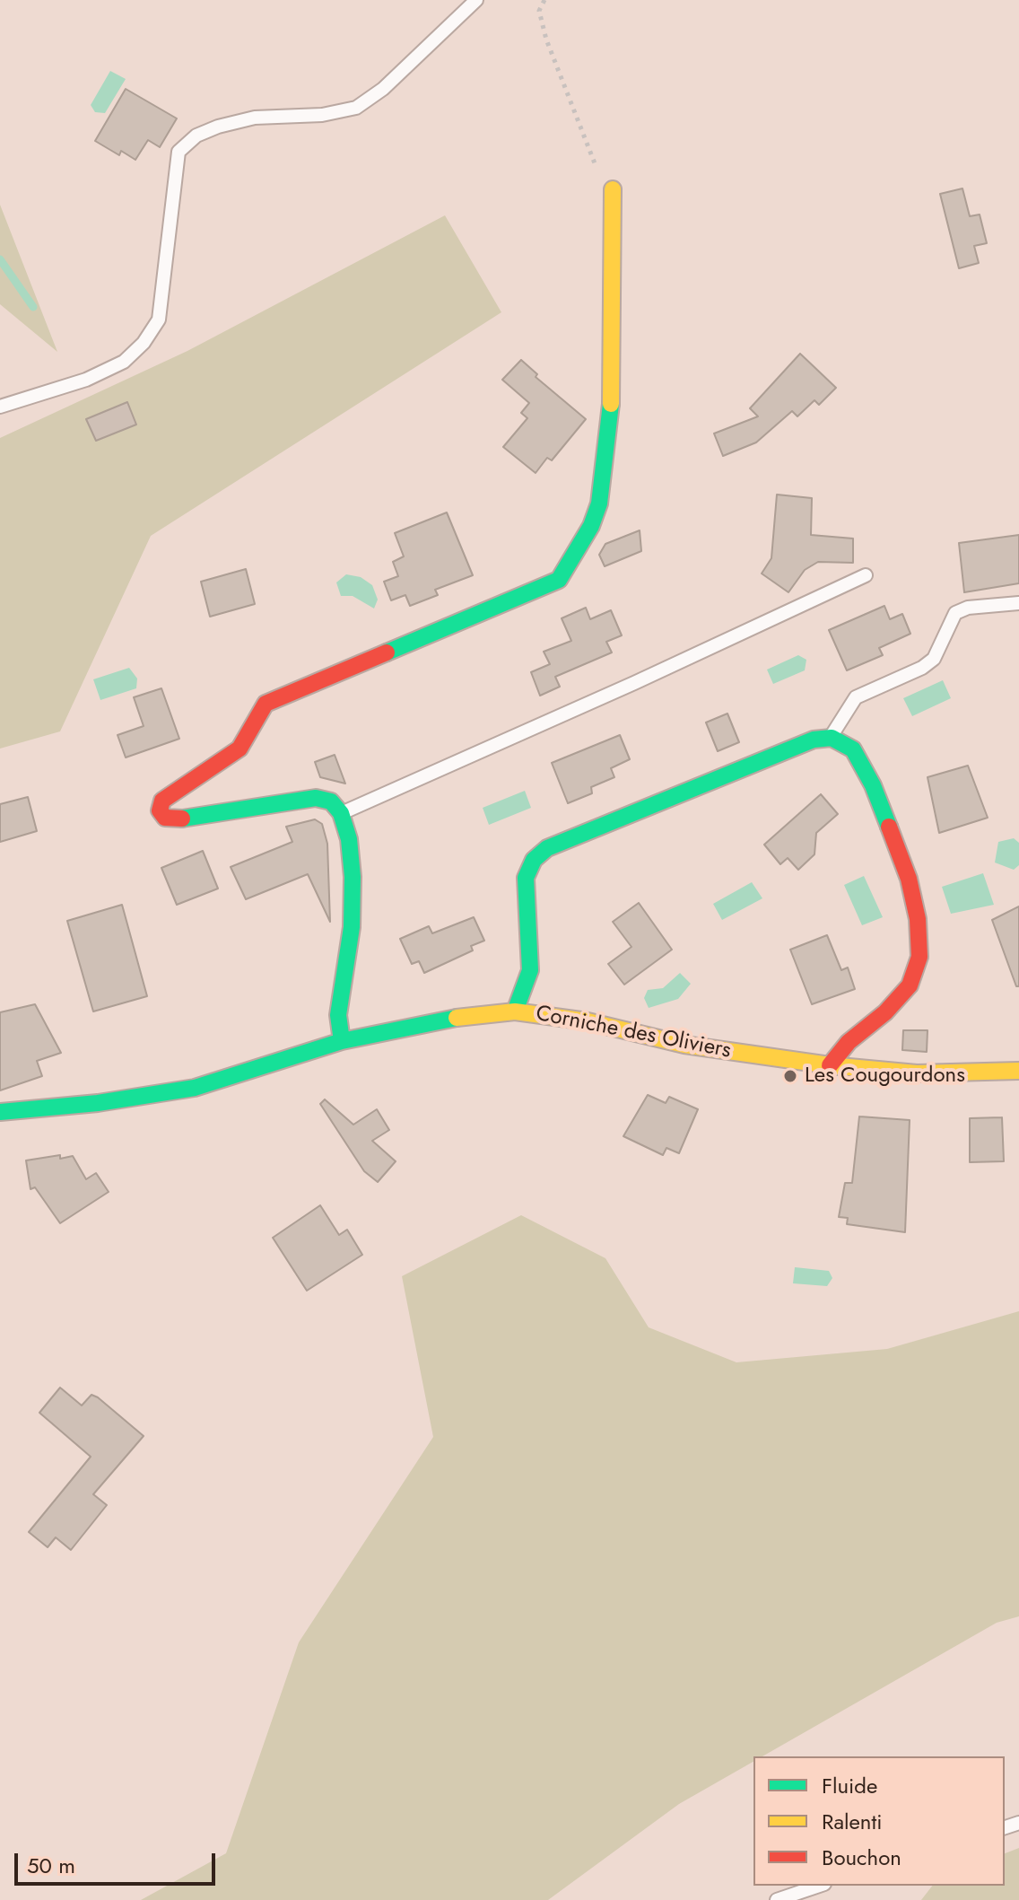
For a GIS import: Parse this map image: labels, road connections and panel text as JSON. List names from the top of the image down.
{
  "streets": {
    "street": ["Corniche des Oliviers"]
  },
  "places": ["Les Cougourdons"],
  "legend": ["Fluide", "Ralenti", "Bouchon"],
  "scale_bar": "50 m"
}
